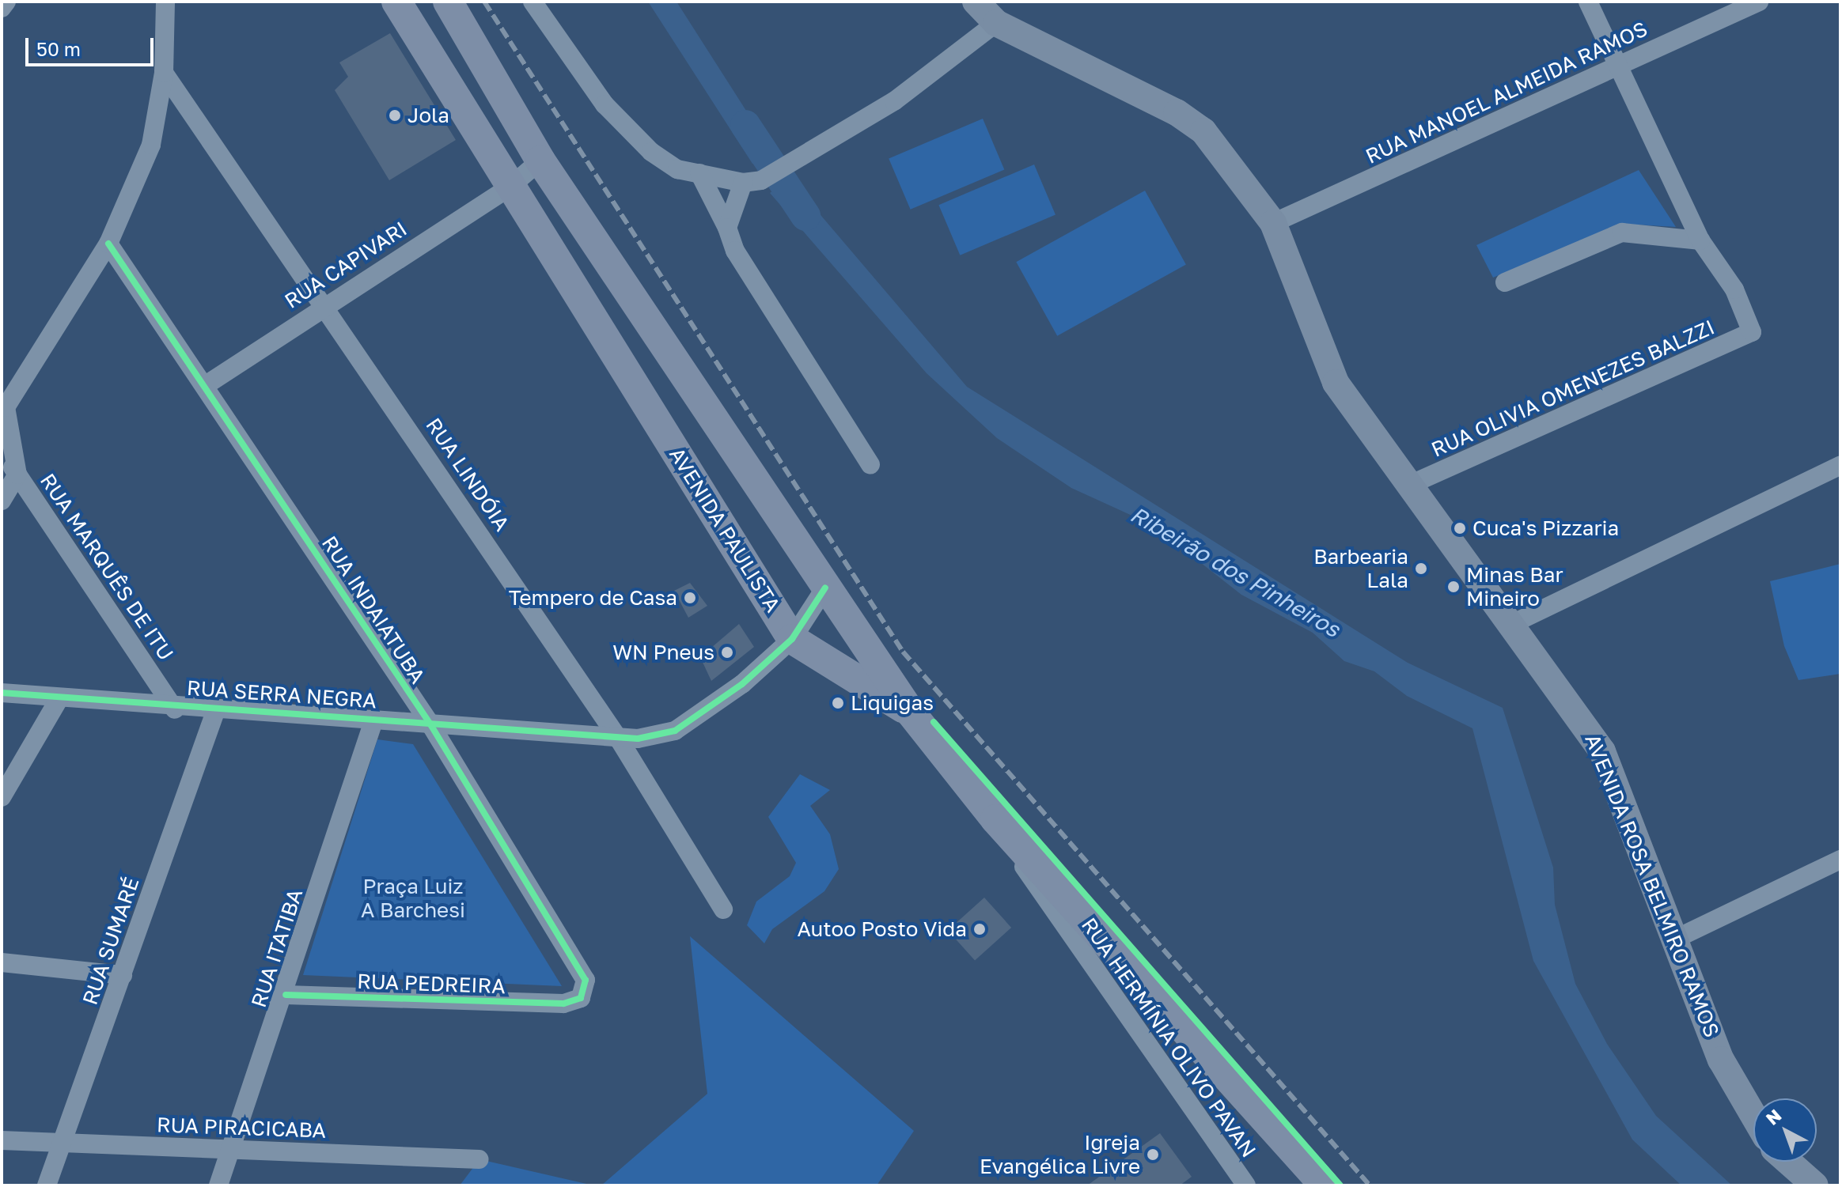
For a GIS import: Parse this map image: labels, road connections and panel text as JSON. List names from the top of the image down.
{
  "streets": {
    "main road": ["AVENIDA PAULISTA", "AVENIDA ROSA BELMIRO RAMOS"],
    "street": [
      "RUA MANOEL ALMEIDA RAMOS",
      "RUA CAPIVARI",
      "RUA OLIVIA OMENEZES BALZZI",
      "RUA LINDÓIA",
      "RUA MARQUÊS DE ITU",
      "RUA INDAIATUBA",
      "RUA SERRA NEGRA",
      "RUA SUMARÉ",
      "RUA ITATIBA",
      "RUA PEDREIRA",
      "RUA HERMÍNIA OLIVO PAVAN",
      "RUA PIRACICABA"
    ]
  },
  "crossings": [
    ["RUA MANOEL ALMEIDA RAMOS", "AVENIDA ROSA BELMIRO RAMOS"],
    ["RUA CAPIVARI", "RUA LINDÓIA"],
    ["RUA CAPIVARI", "AVENIDA PAULISTA"],
    ["RUA CAPIVARI", "RUA INDAIATUBA"],
    ["RUA OLIVIA OMENEZES BALZZI", "AVENIDA ROSA BELMIRO RAMOS"],
    ["RUA LINDÓIA", "RUA SERRA NEGRA"],
    ["AVENIDA PAULISTA", "RUA SERRA NEGRA"],
    ["RUA MARQUÊS DE ITU", "RUA SERRA NEGRA"],
    ["RUA INDAIATUBA", "RUA SERRA NEGRA"],
    ["RUA INDAIATUBA", "RUA PEDREIRA"],
    ["RUA SERRA NEGRA", "RUA SUMARÉ"],
    ["RUA SERRA NEGRA", "RUA ITATIBA"],
    ["RUA SUMARÉ", "RUA PIRACICABA"],
    ["RUA ITATIBA", "RUA PEDREIRA"],
    ["RUA ITATIBA", "RUA PIRACICABA"]
  ],
  "water": ["Ribeirão dos Pinheiros"],
  "parks": ["Praça Luiz A Barchesi"],
  "places": [
    "Jola",
    "Cuca's Pizzaria",
    "Barbearia Lala",
    "Minas Bar Mineiro",
    "Tempero de Casa",
    "WN Pneus",
    "Liquigas",
    "Autoo Posto Vida",
    "Igreja Evangélica Livre"
  ],
  "scale_bar": "50 m",
  "north": "top left"
}
